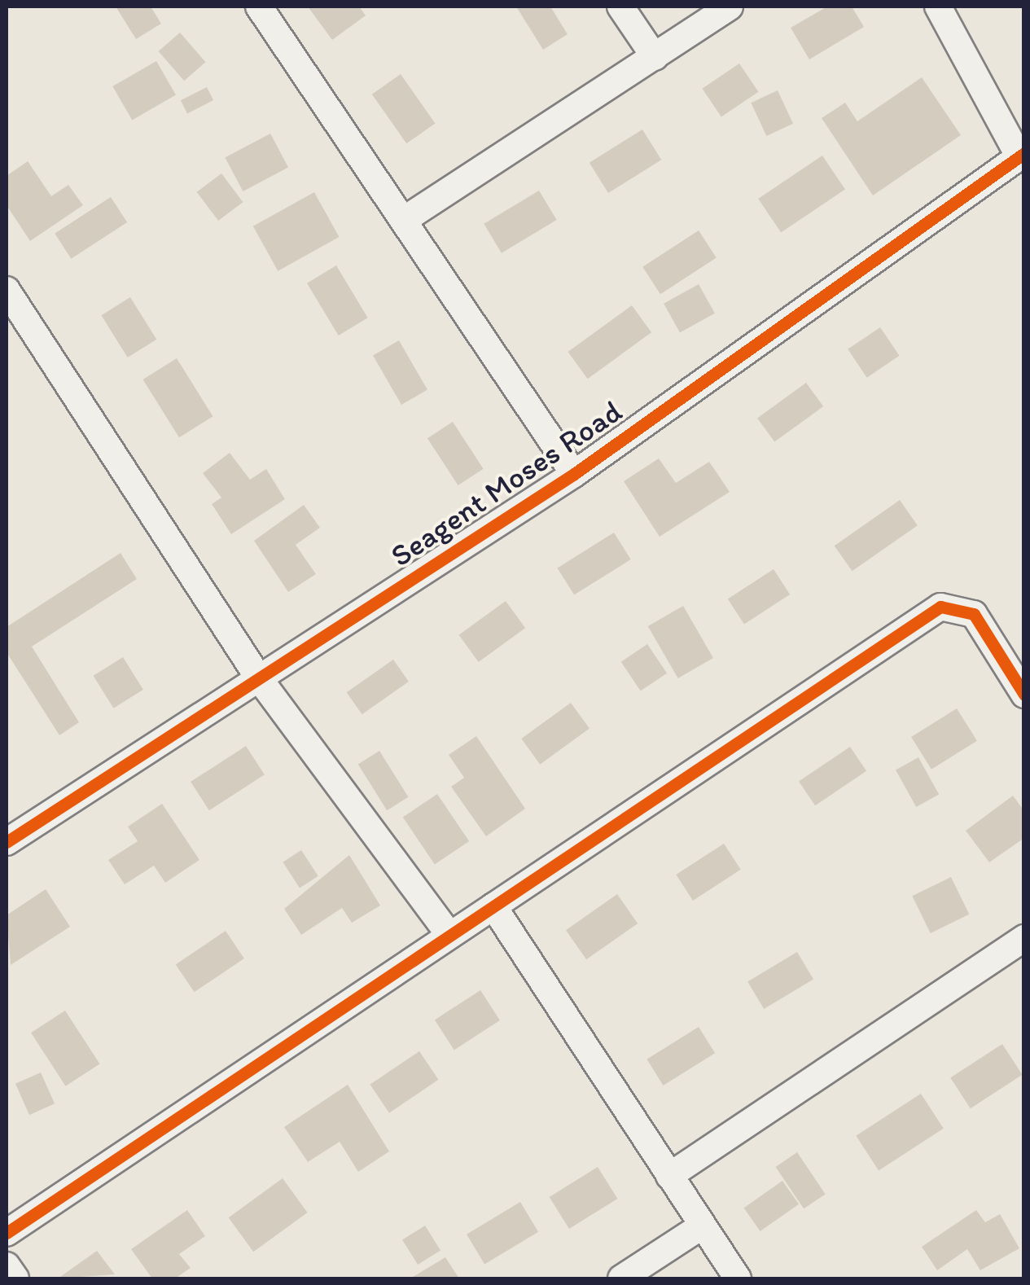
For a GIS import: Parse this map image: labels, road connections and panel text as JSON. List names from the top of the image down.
{
  "streets": {
    "street": ["Seagent Moses Road"]
  }
}
